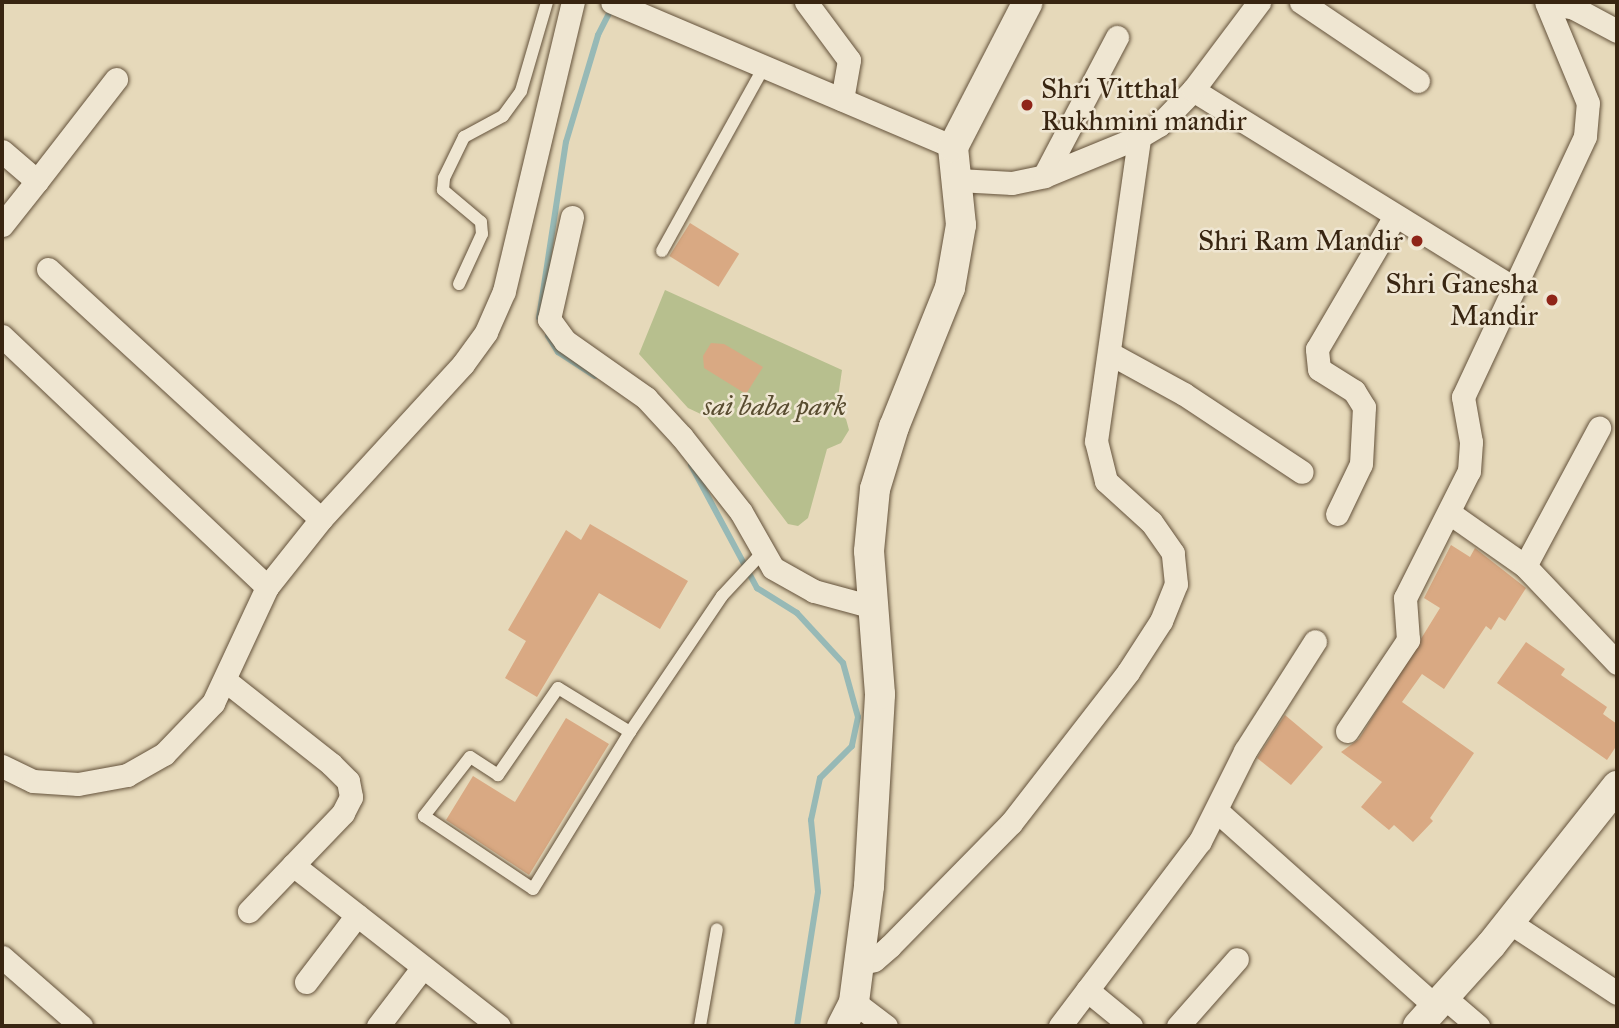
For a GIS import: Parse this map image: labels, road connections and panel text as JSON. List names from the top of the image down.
{
  "parks": ["sai baba park"],
  "places": ["Shri Vitthal Rukhmini mandir", "Shri Ram Mandir", "Shri Ganesha Mandir"]
}
